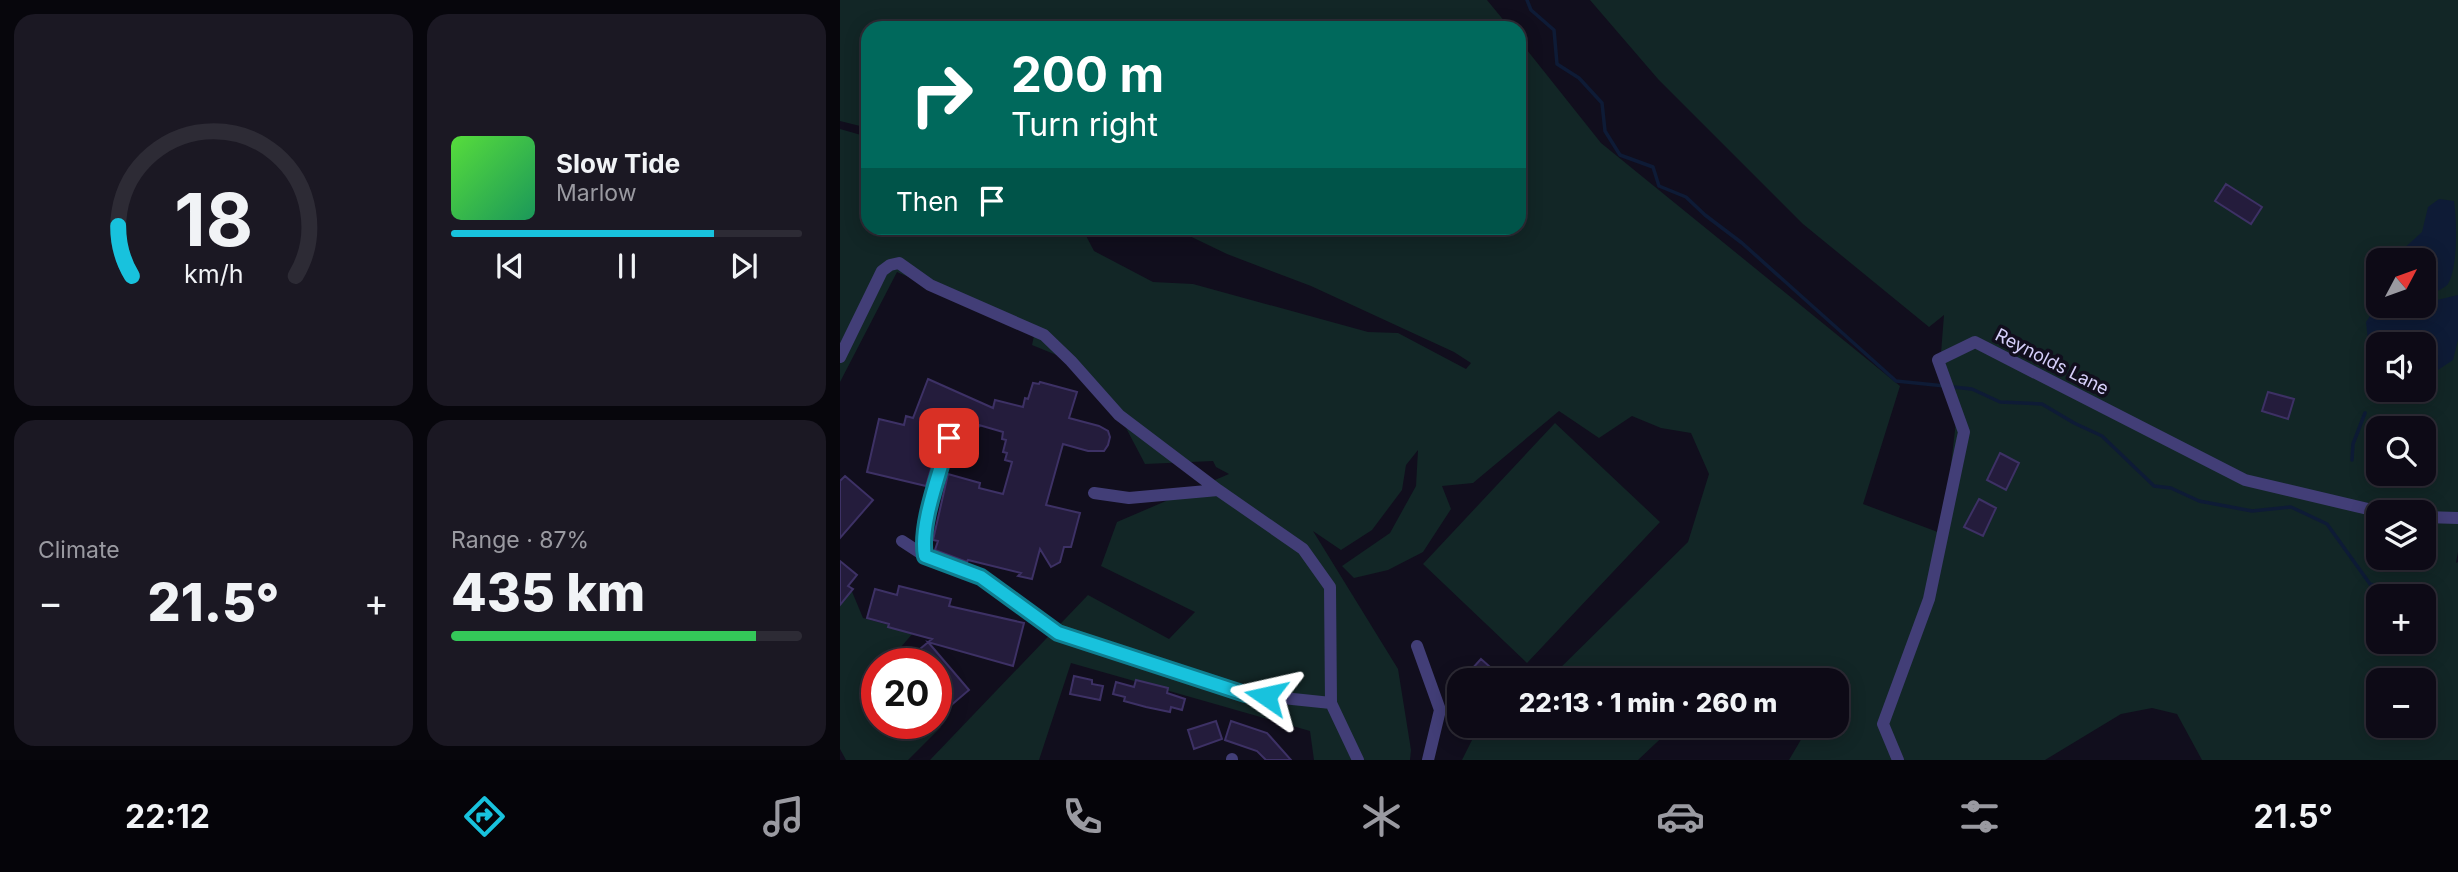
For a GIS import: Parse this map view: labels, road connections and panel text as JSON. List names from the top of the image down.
{
  "streets": {
    "street": ["Reynolds Lane"]
  },
  "north": "top right",
  "page": {
    "turn": ["200 m", "Turn right"],
    "song": ["Slow Tide", "Marlow"],
    "then": "Then",
    "map_buttons": ["+", "−"],
    "tile": [
      "Climate",
      ["Range · 87%", "435 km"]
    ],
    "heat": ["−", "21.5°", "+"],
    "limit": "20",
    "trip": "22:13 · 1 min · 260 m",
    "tabs": ["22:12", "21.5°"],
    "gauge": ["18", "km/h"]
  }
}
